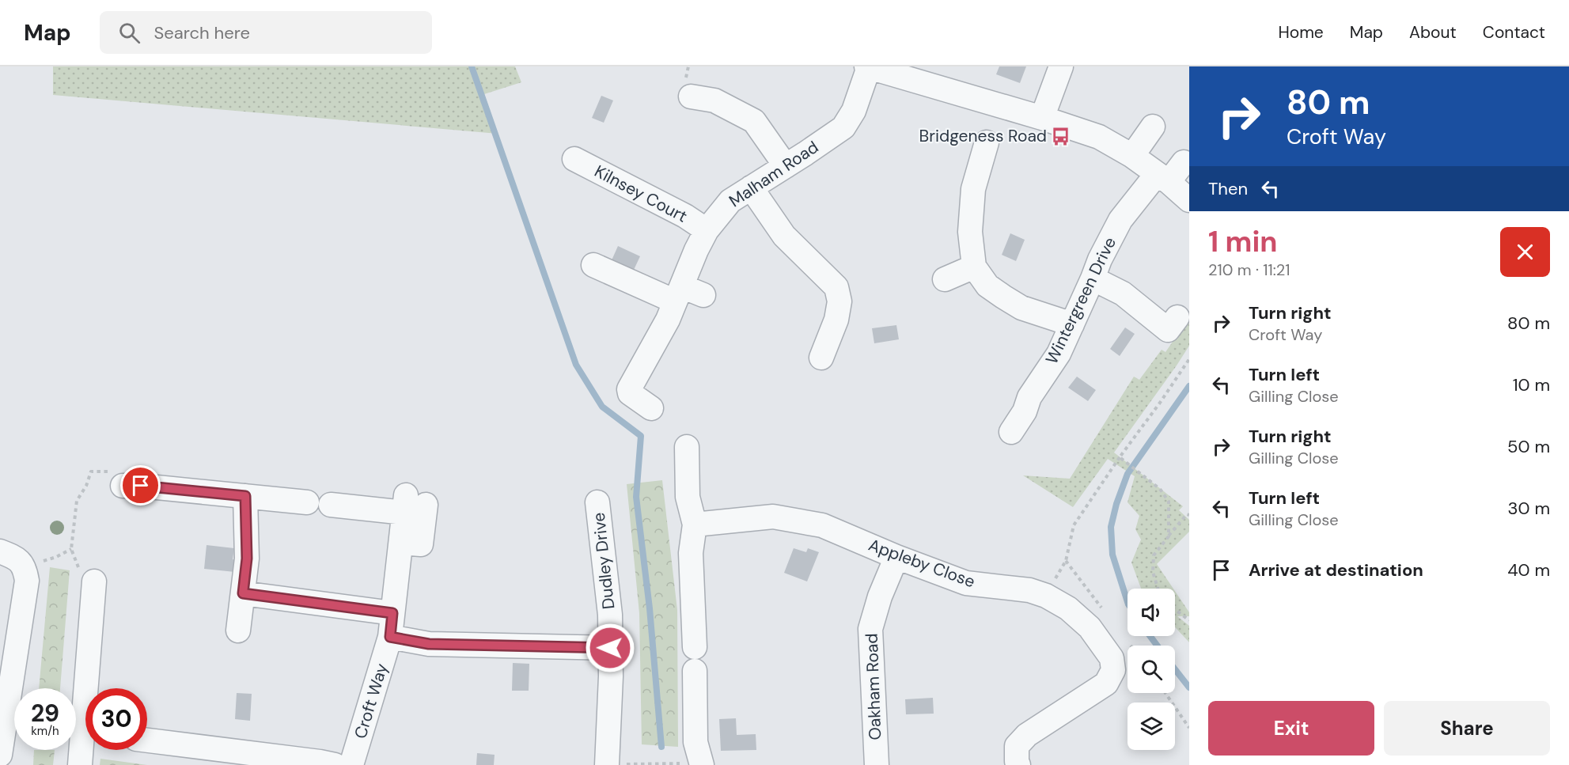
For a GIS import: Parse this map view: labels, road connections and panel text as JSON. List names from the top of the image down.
{
  "streets": {
    "street": [
      "Malham Road",
      "Kilnsey Court",
      "Wintergreen Drive",
      "Dudley Drive",
      "Appleby Close",
      "Oakham Road",
      "Croft Way"
    ]
  },
  "crossings": [
    ["Malham Road", "Kilnsey Court"],
    ["Appleby Close", "Oakham Road"]
  ],
  "places": {
    "bus stop": ["Bridgeness Road"]
  },
  "page": {
    "header": "Map",
    "search": "Search here",
    "nav": [
      "Home",
      "Map",
      "About",
      "Contact"
    ],
    "turn": ["80 m", "Croft Way"],
    "then": "Then",
    "heading": ["1 min", "210 m · 11:21"],
    "list": [
      {
        "name": "Turn right",
        "note": "Croft Way",
        "value": "80 m"
      },
      {
        "name": "Turn left",
        "note": "Gilling Close",
        "value": "10 m"
      },
      {
        "name": "Turn right",
        "note": "Gilling Close",
        "value": "50 m"
      },
      {
        "name": "Turn left",
        "note": "Gilling Close",
        "value": "30 m"
      },
      {
        "name": "Arrive at destination",
        "value": "40 m"
      }
    ],
    "speed": "29 km/h",
    "limit": "30",
    "buttons": ["Exit", "Share"]
  }
}
